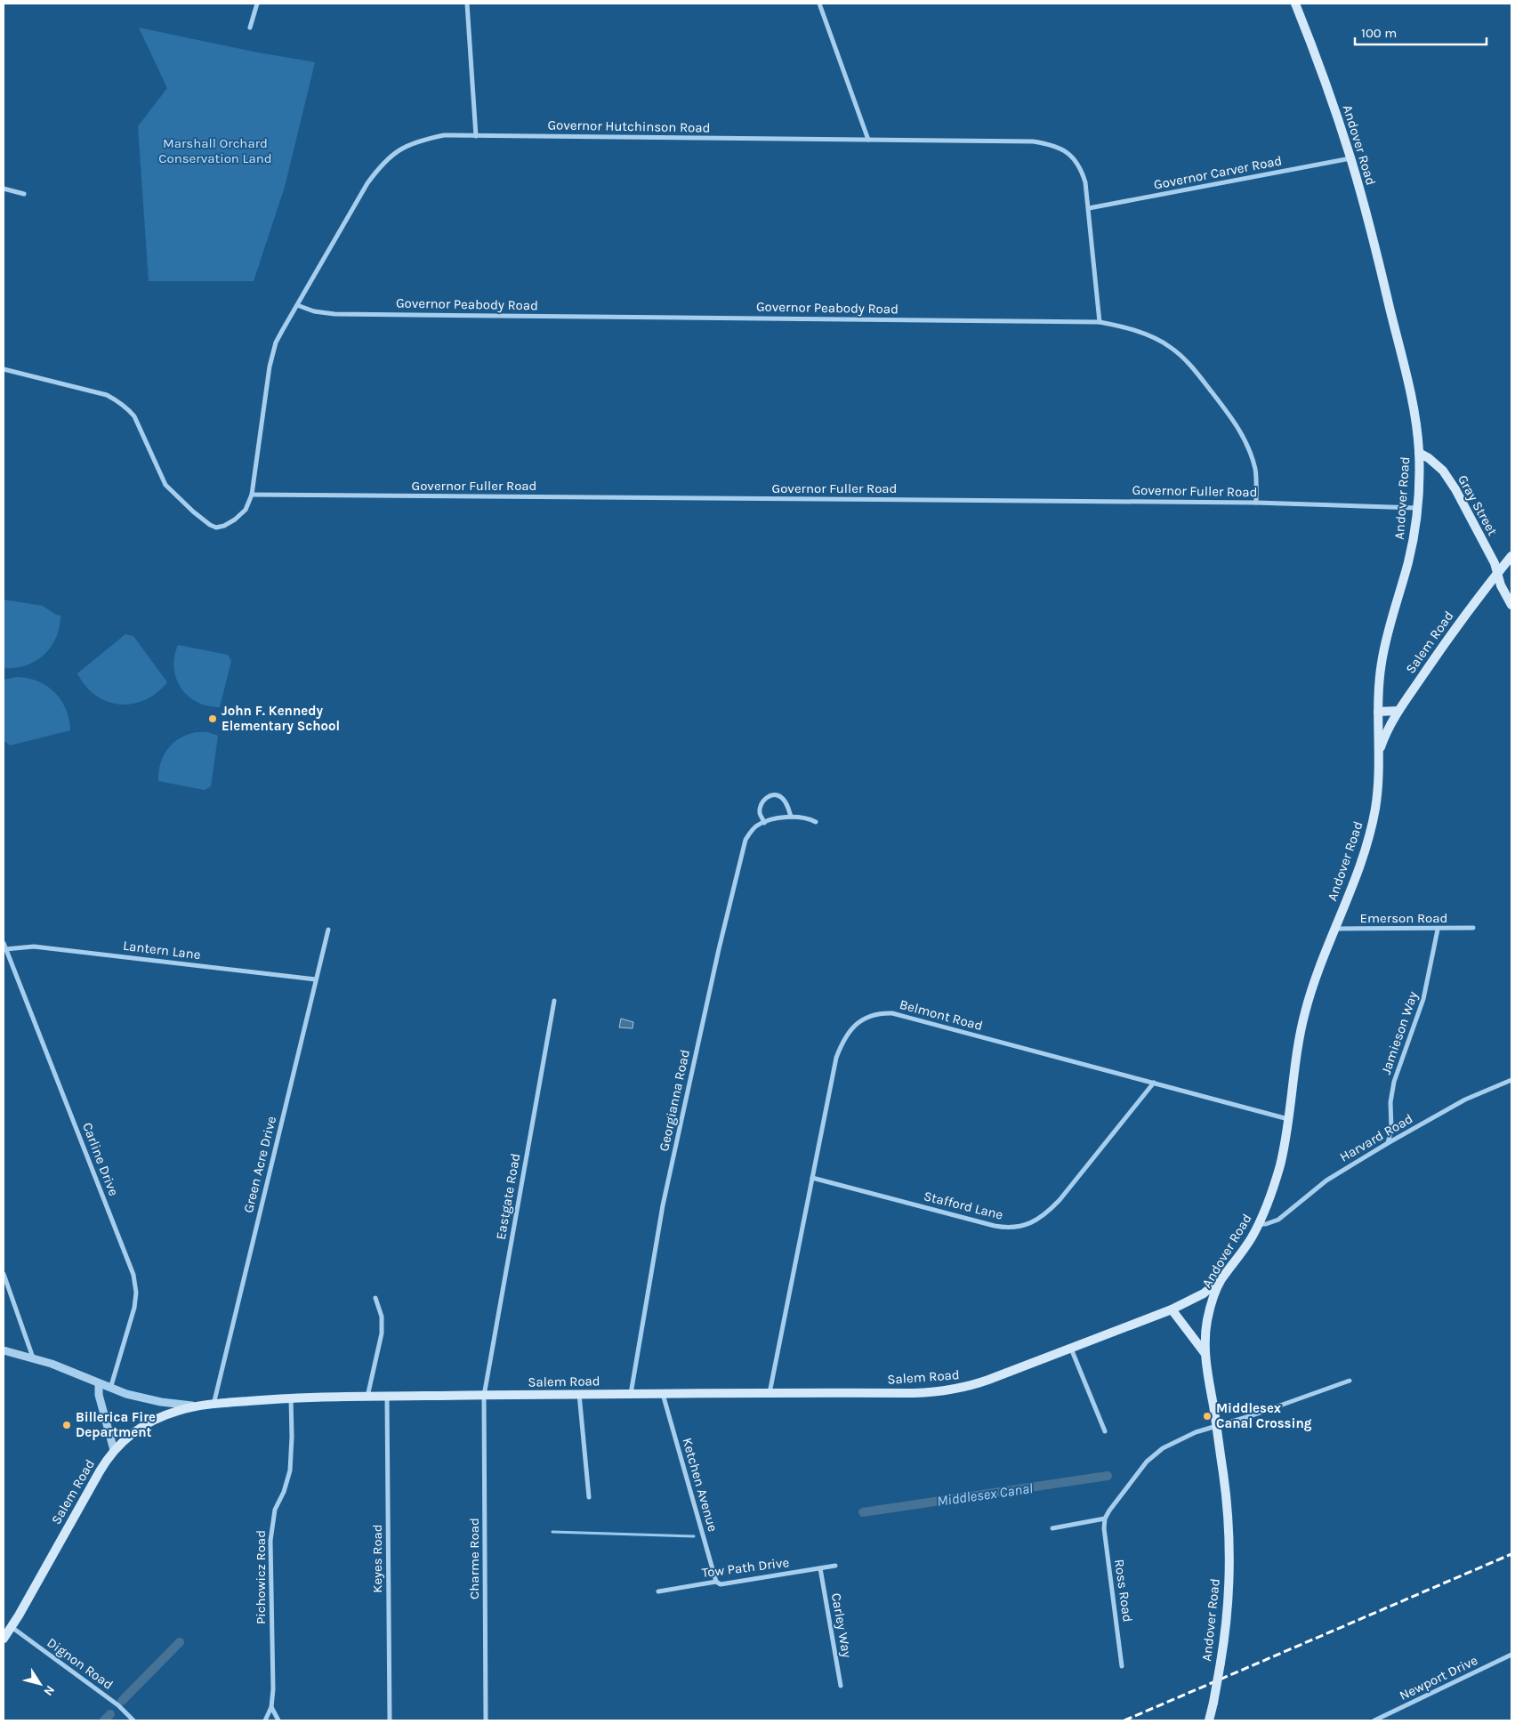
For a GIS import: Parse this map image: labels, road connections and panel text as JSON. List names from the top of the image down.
{
  "streets": {
    "main road": ["Andover Road", "Gray Street", "Salem Road"],
    "street": [
      "Governor Hutchinson Road",
      "Governor Carver Road",
      "Governor Peabody Road",
      "Governor Fuller Road",
      "Emerson Road",
      "Lantern Lane",
      "Belmont Road",
      "Jamieson Way",
      "Georgianna Road",
      "Harvard Road",
      "Carline Drive",
      "Green Acre Drive",
      "Eastgate Road",
      "Stafford Lane",
      "Ketchen Avenue",
      "Keyes Road",
      "Charme Road",
      "Tow Path Drive",
      "Pichowicz Road",
      "Ross Road",
      "Carley Way",
      "Dignon Road",
      "Newport Drive"
    ]
  },
  "crossings": [
    ["Governor Hutchinson Road", "Governor Carver Road"],
    ["Governor Hutchinson Road", "Governor Peabody Road"],
    ["Governor Hutchinson Road", "Governor Fuller Road"],
    ["Andover Road", "Governor Carver Road"],
    ["Andover Road", "Governor Fuller Road"],
    ["Andover Road", "Gray Street"],
    ["Andover Road", "Salem Road"],
    ["Andover Road", "Emerson Road"],
    ["Andover Road", "Belmont Road"],
    ["Andover Road", "Harvard Road"],
    ["Governor Peabody Road", "Governor Fuller Road"],
    ["Gray Street", "Salem Road"],
    ["Salem Road", "Belmont Road"],
    ["Salem Road", "Georgianna Road"],
    ["Salem Road", "Green Acre Drive"],
    ["Salem Road", "Eastgate Road"],
    ["Salem Road", "Ketchen Avenue"],
    ["Salem Road", "Keyes Road"],
    ["Salem Road", "Charme Road"],
    ["Salem Road", "Pichowicz Road"],
    ["Salem Road", "Dignon Road"],
    ["Emerson Road", "Jamieson Way"],
    ["Lantern Lane", "Carline Drive"],
    ["Lantern Lane", "Green Acre Drive"],
    ["Belmont Road", "Stafford Lane"],
    ["Jamieson Way", "Harvard Road"],
    ["Eastgate Road", "Charme Road"],
    ["Ketchen Avenue", "Tow Path Drive"],
    ["Tow Path Drive", "Carley Way"]
  ],
  "water": ["Middlesex Canal"],
  "parks": ["Marshall Orchard Conservation Land"],
  "places": ["John F. Kennedy Elementary School", "Middlesex Canal Crossing", "Billerica Fire Department"],
  "scale_bar": "100 m",
  "north": "bottom right"
}
